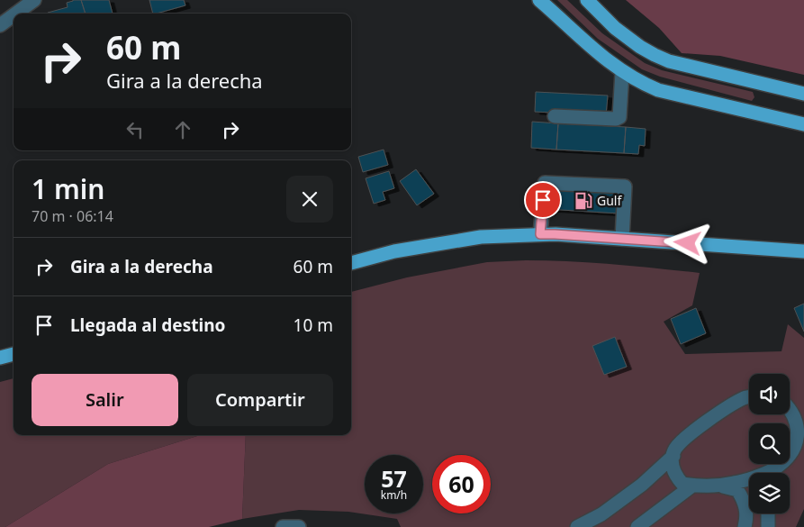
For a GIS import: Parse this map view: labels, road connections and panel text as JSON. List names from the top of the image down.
{
  "places": {
    "fuel station": ["Gulf"]
  },
  "page": {
    "turn": ["60 m", "Gira a la derecha"],
    "heading": ["1 min", "70 m · 06:14"],
    "list": [
      {
        "name": "Gira a la derecha",
        "value": "60 m"
      },
      {
        "name": "Llegada al destino",
        "value": "10 m"
      }
    ],
    "buttons": ["Salir", "Compartir"],
    "speed": "57 km/h",
    "limit": "60"
  }
}
